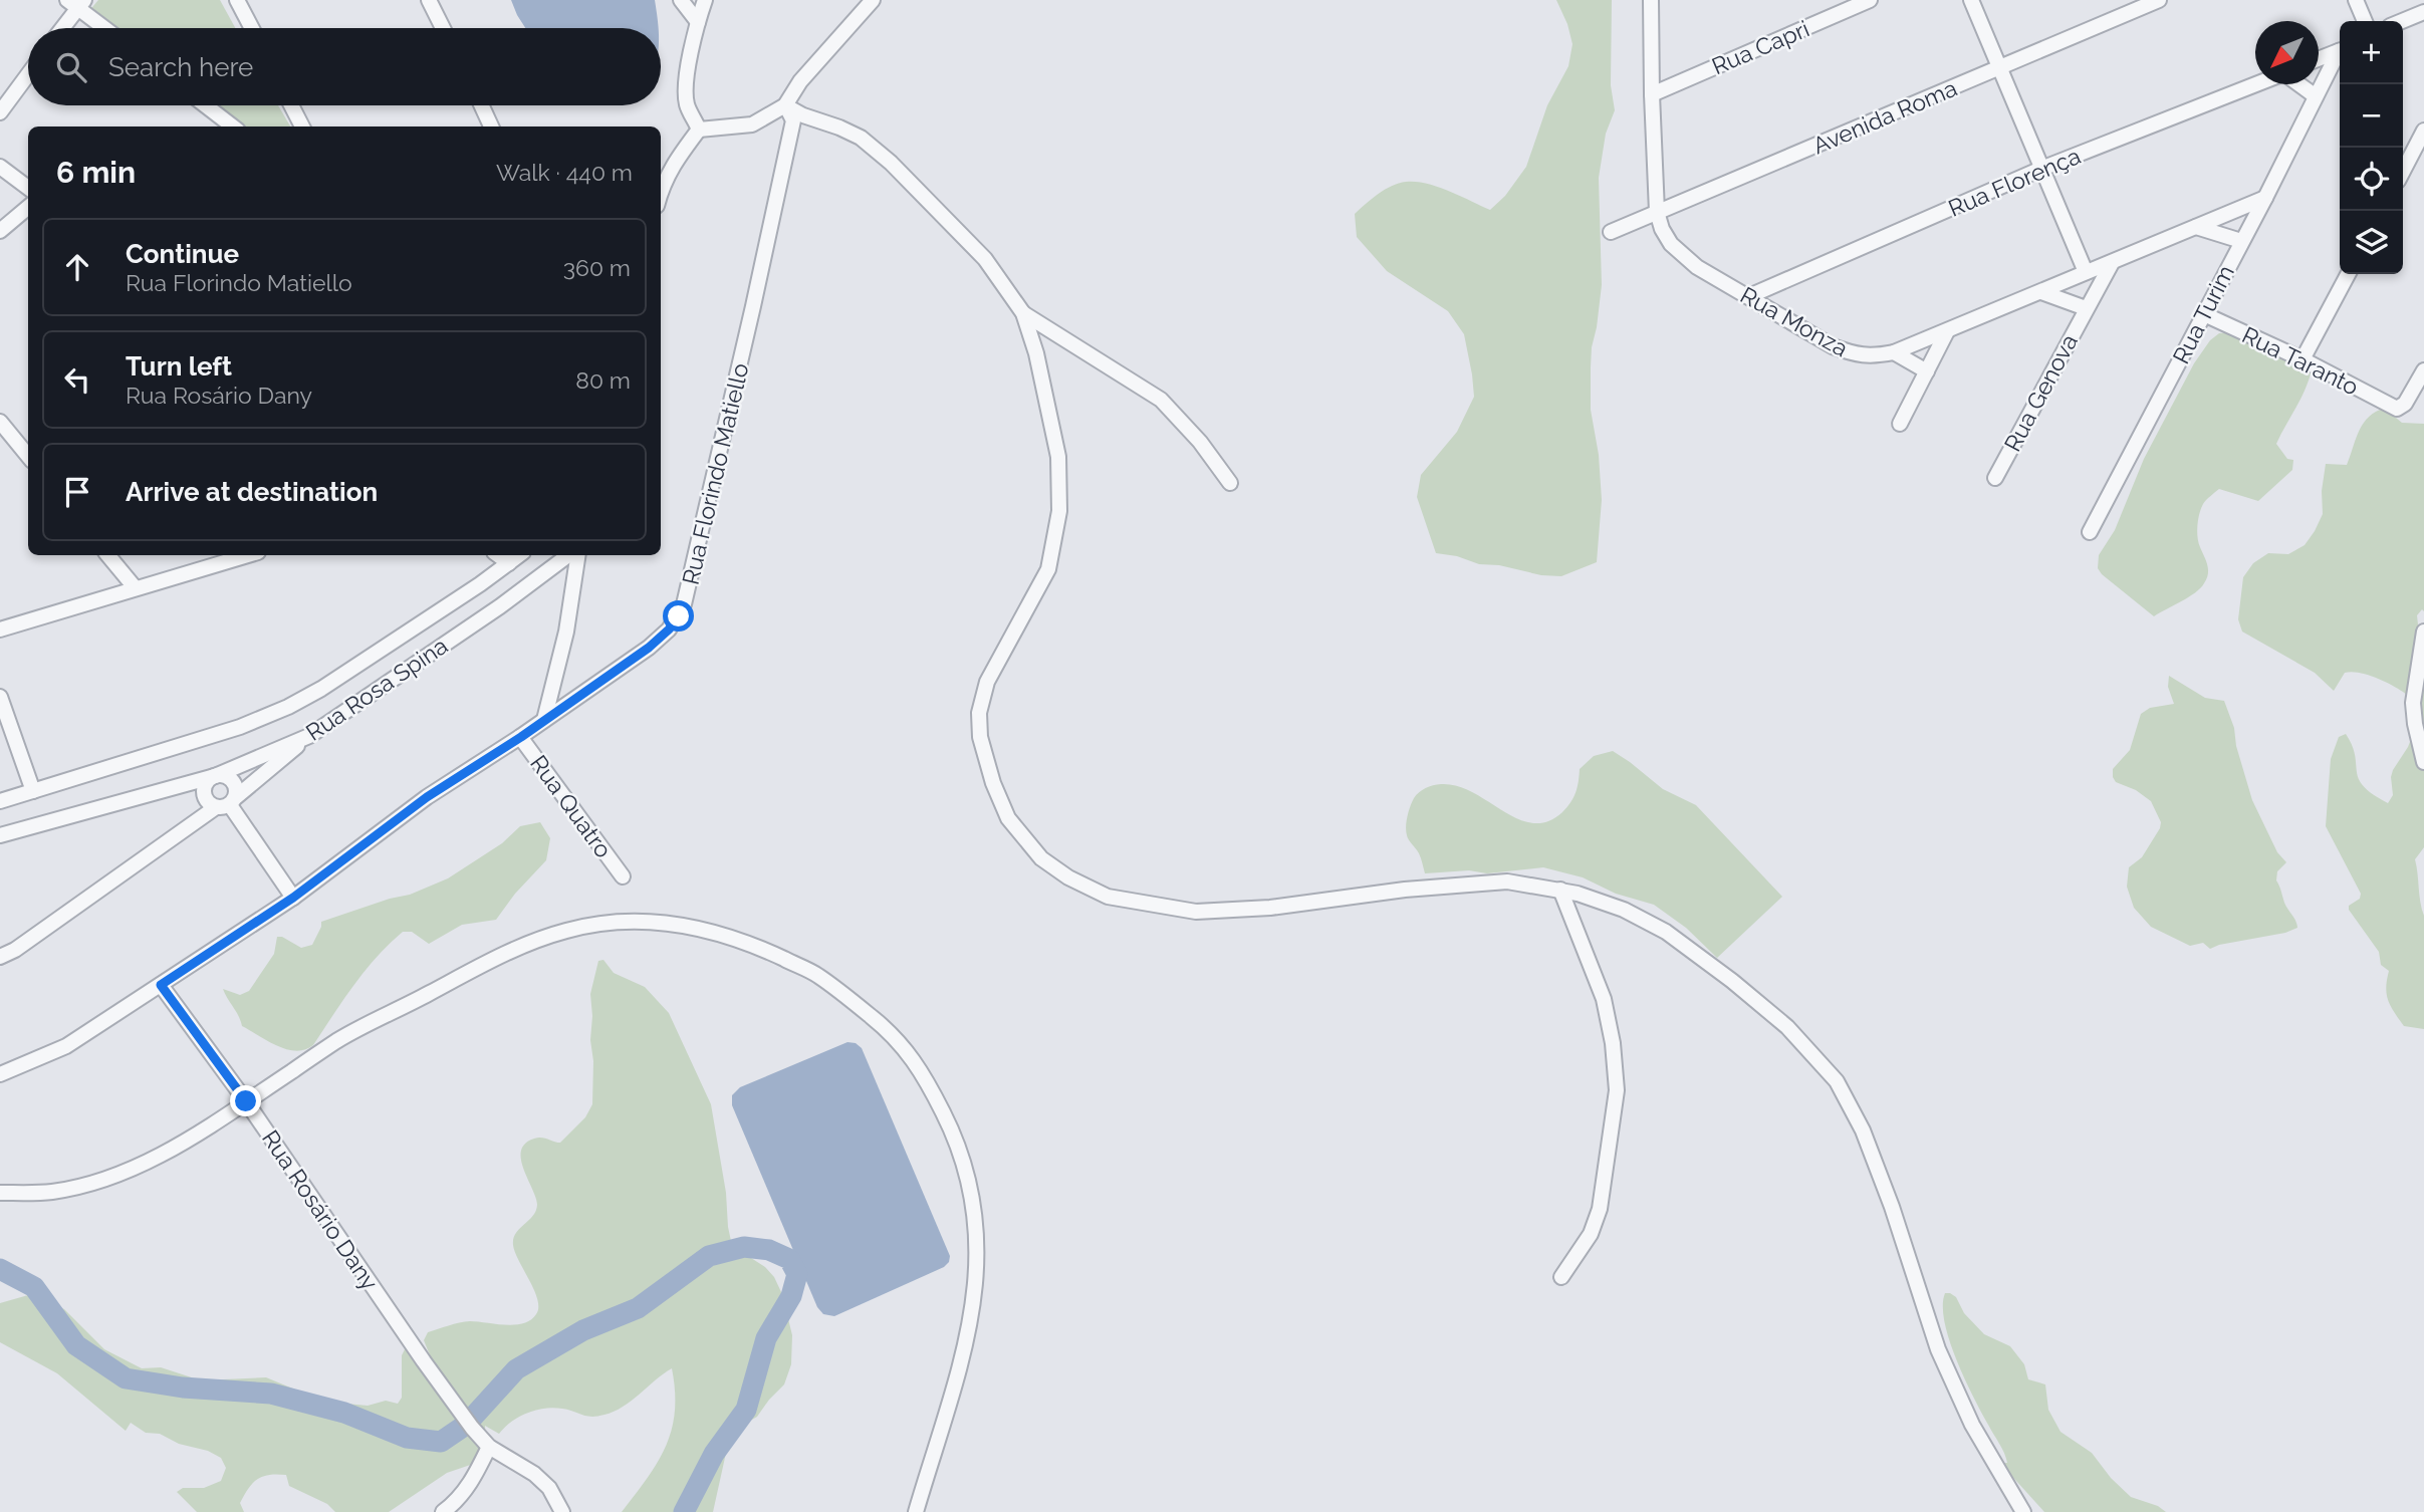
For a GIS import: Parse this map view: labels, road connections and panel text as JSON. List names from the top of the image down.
{
  "streets": {
    "street": [
      "Rua Capri",
      "Avenida Roma",
      "Rua Florença",
      "Rua Turim",
      "Rua Monza",
      "Rua Taranto",
      "Rua Genova",
      "Rua Florindo Matiello",
      "Rua Rosa Spina",
      "Rua Quatro",
      "Rua Rosário Dany"
    ]
  },
  "crossings": [
    ["Rua Capri", "Rua Monza"],
    ["Avenida Roma", "Rua Monza"],
    ["Rua Florença", "Rua Monza"],
    ["Rua Turim", "Rua Monza"],
    ["Rua Turim", "Rua Taranto"],
    ["Rua Monza", "Rua Genova"],
    ["Rua Florindo Matiello", "Rua Quatro"],
    ["Rua Florindo Matiello", "Rua Rosário Dany"]
  ],
  "north": "bottom left",
  "page": {
    "map_buttons": ["+", "−"],
    "search": "Search here",
    "heading": ["6 min", "Walk · 440 m"],
    "list": [
      ["Continue", "Rua Florindo Matiello", "360 m"],
      ["Turn left", "Rua Rosário Dany", "80 m"],
      "Arrive at destination"
    ]
  }
}
